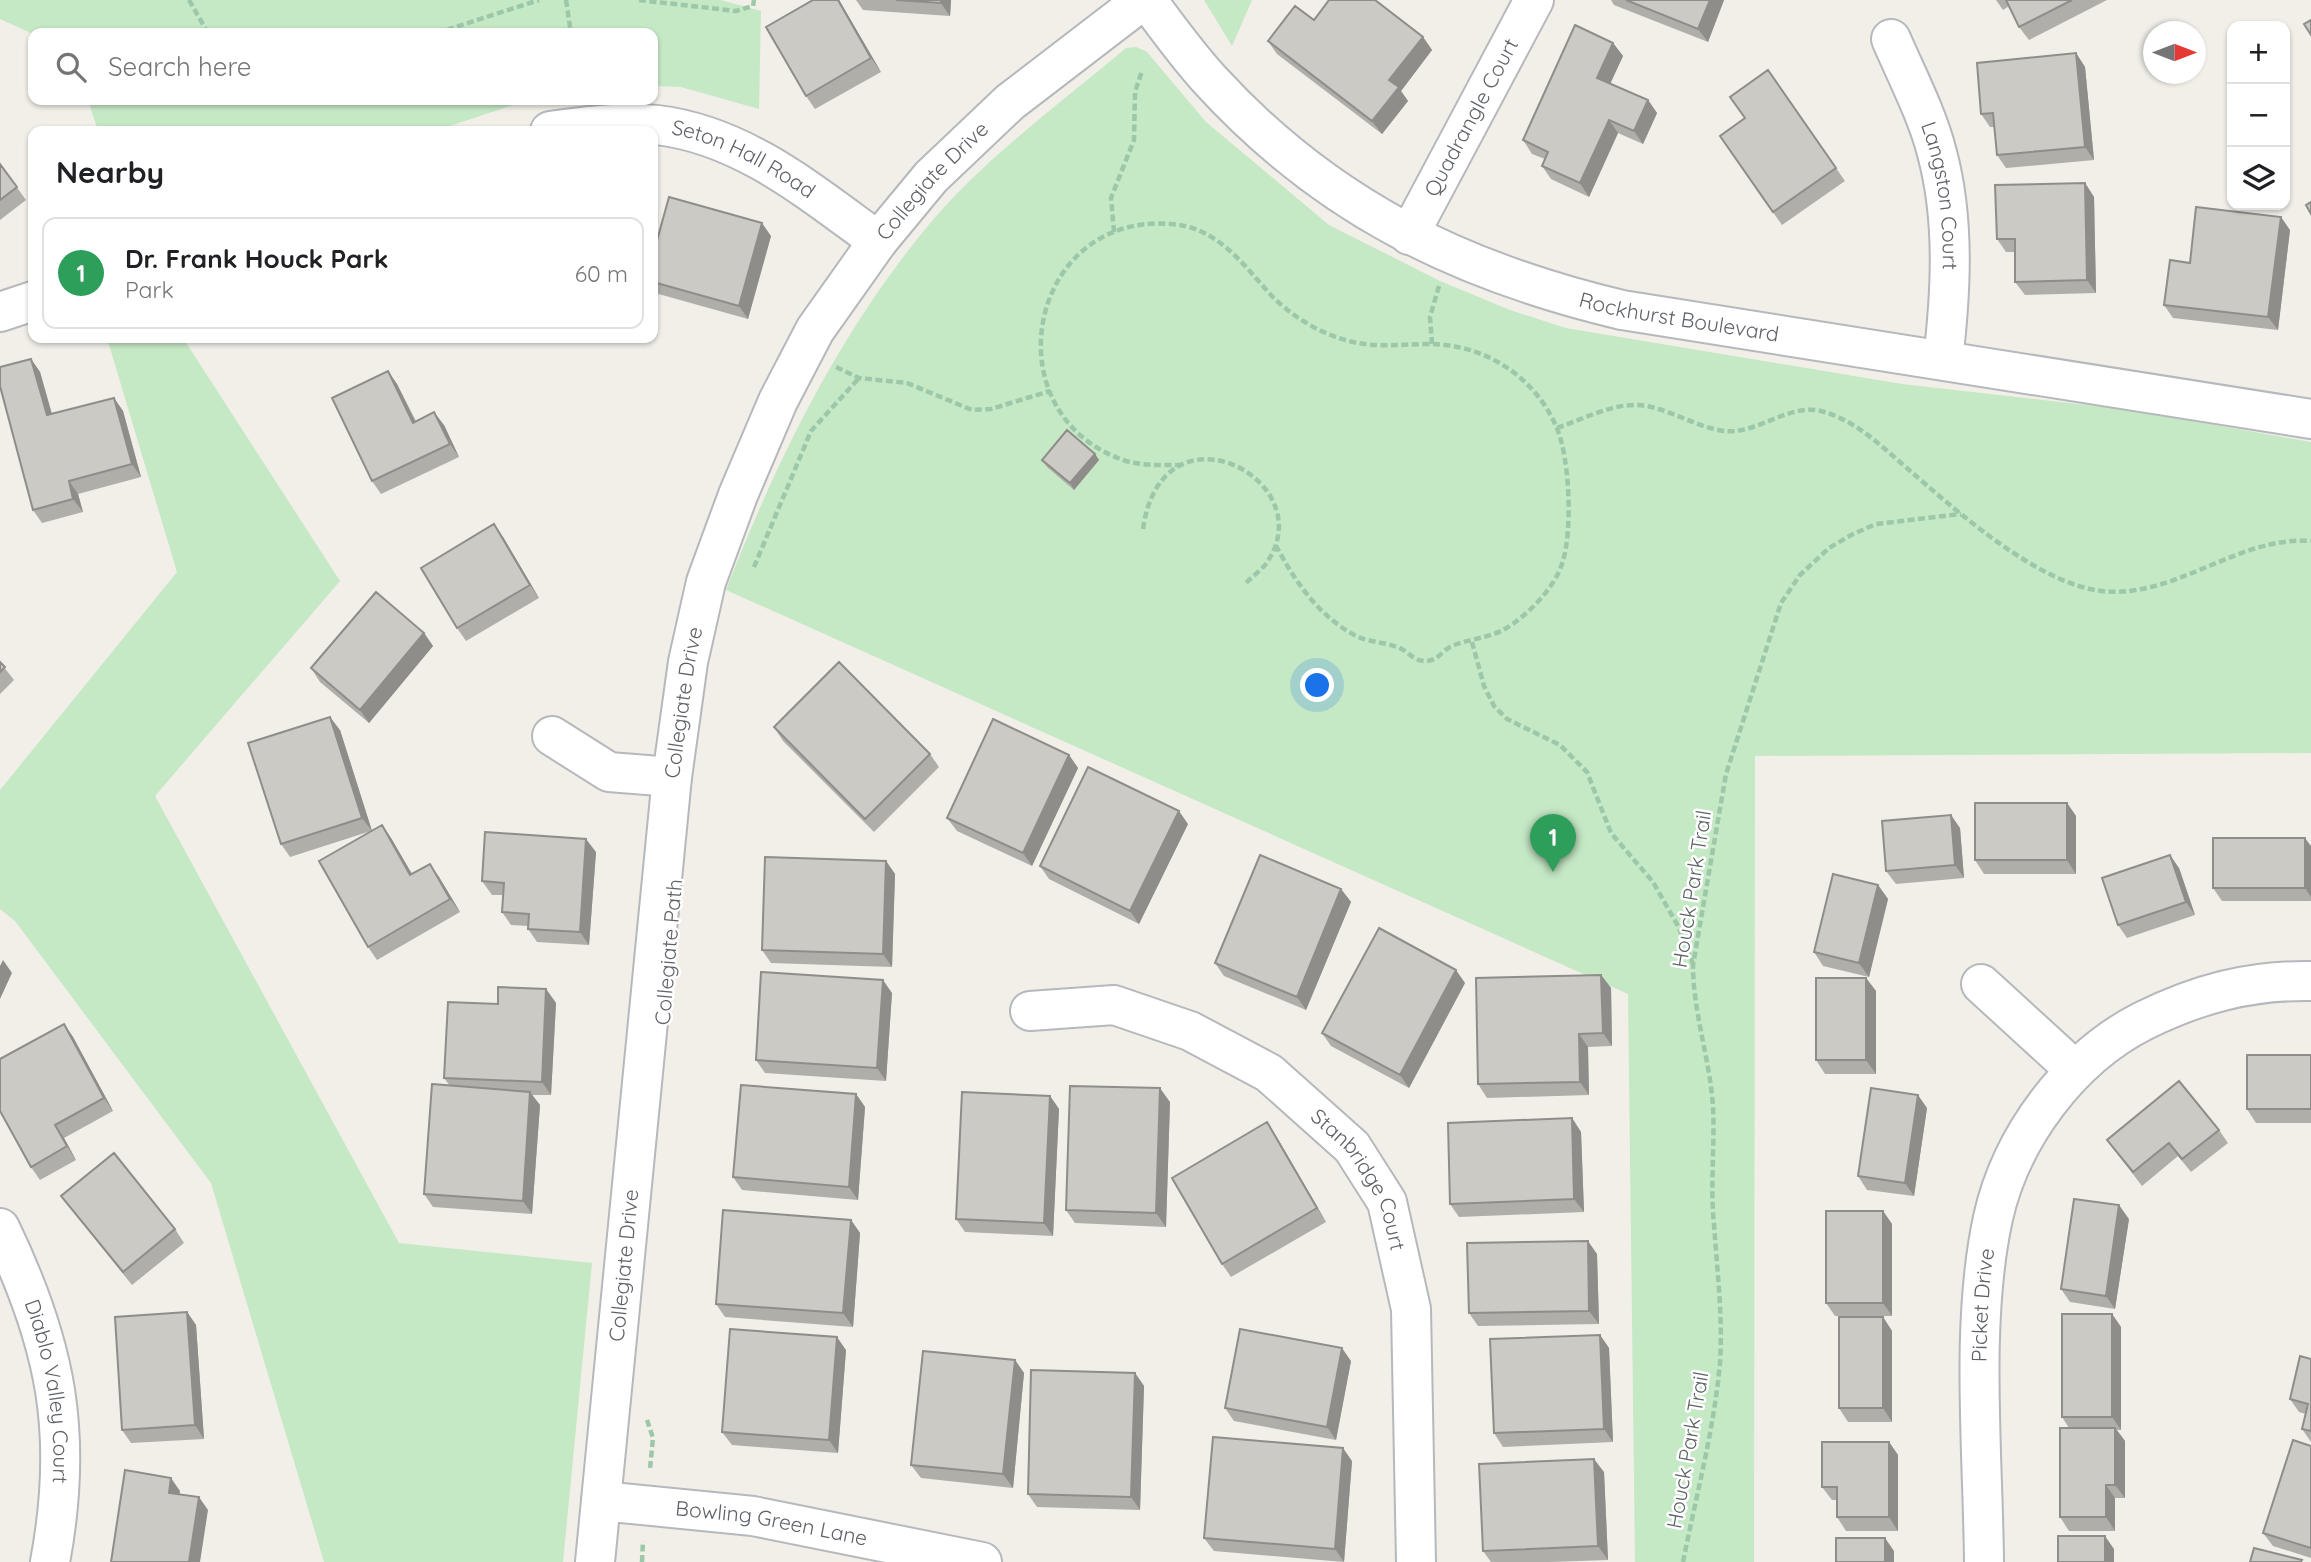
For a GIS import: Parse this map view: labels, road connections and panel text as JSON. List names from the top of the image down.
{
  "streets": {
    "street": [
      "Quadrangle Court",
      "Seton Hall Road",
      "Collegiate Drive",
      "Langston Court",
      "Rockhurst Boulevard",
      "Stanbridge Court",
      "Picket Drive",
      "Diablo Valley Court",
      "Bowling Green Lane"
    ],
    "path": ["Houck Park Trail"]
  },
  "crossings": [
    ["Quadrangle Court", "Rockhurst Boulevard"],
    ["Seton Hall Road", "Collegiate Drive"],
    ["Collegiate Drive", "Rockhurst Boulevard"],
    ["Collegiate Drive", "Bowling Green Lane"],
    ["Langston Court", "Rockhurst Boulevard"]
  ],
  "north": "right",
  "page": {
    "map_buttons": ["+", "−"],
    "search": "Search here",
    "heading": "Nearby",
    "list": [
      {
        "mark": "1",
        "name": "Dr. Frank Houck Park",
        "note": "Park",
        "value": "60 m"
      }
    ],
    "pins": "1"
  }
}
